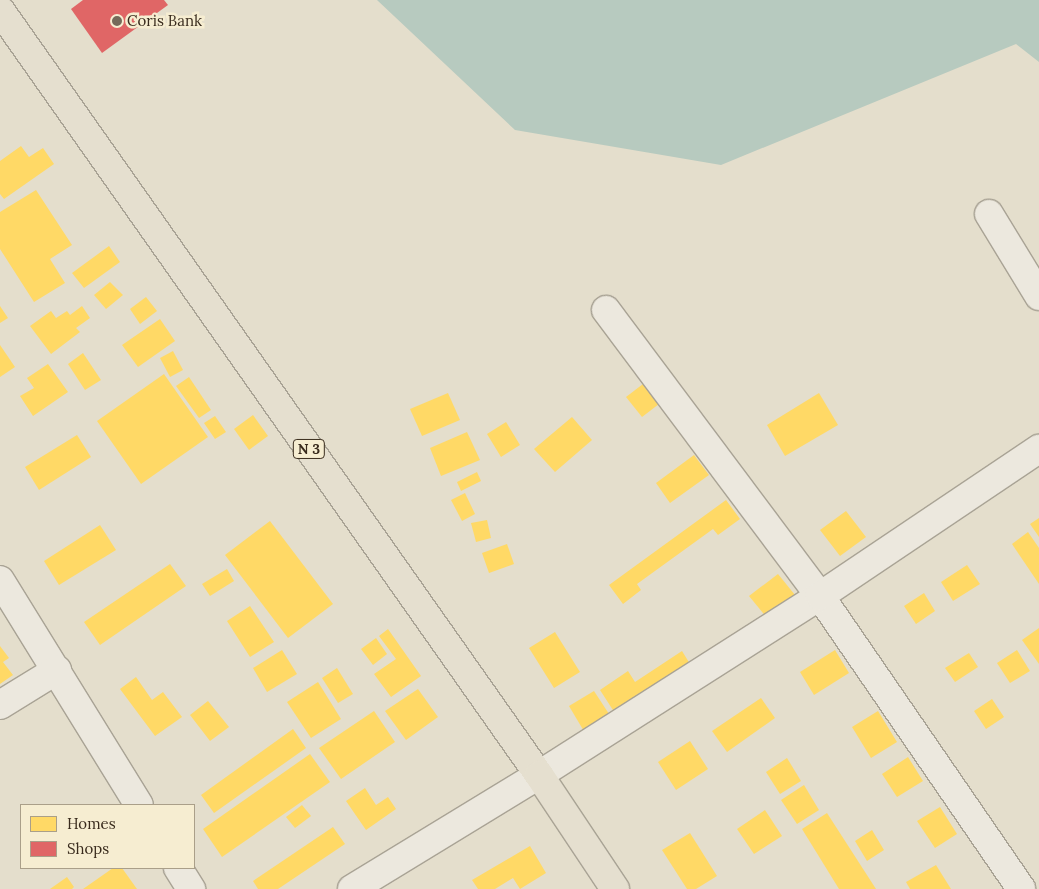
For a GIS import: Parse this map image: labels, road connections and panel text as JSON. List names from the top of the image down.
{
  "streets": {
    "main road": ["N 3"]
  },
  "places": ["Coris Bank"],
  "legend": ["Homes", "Shops"]
}
